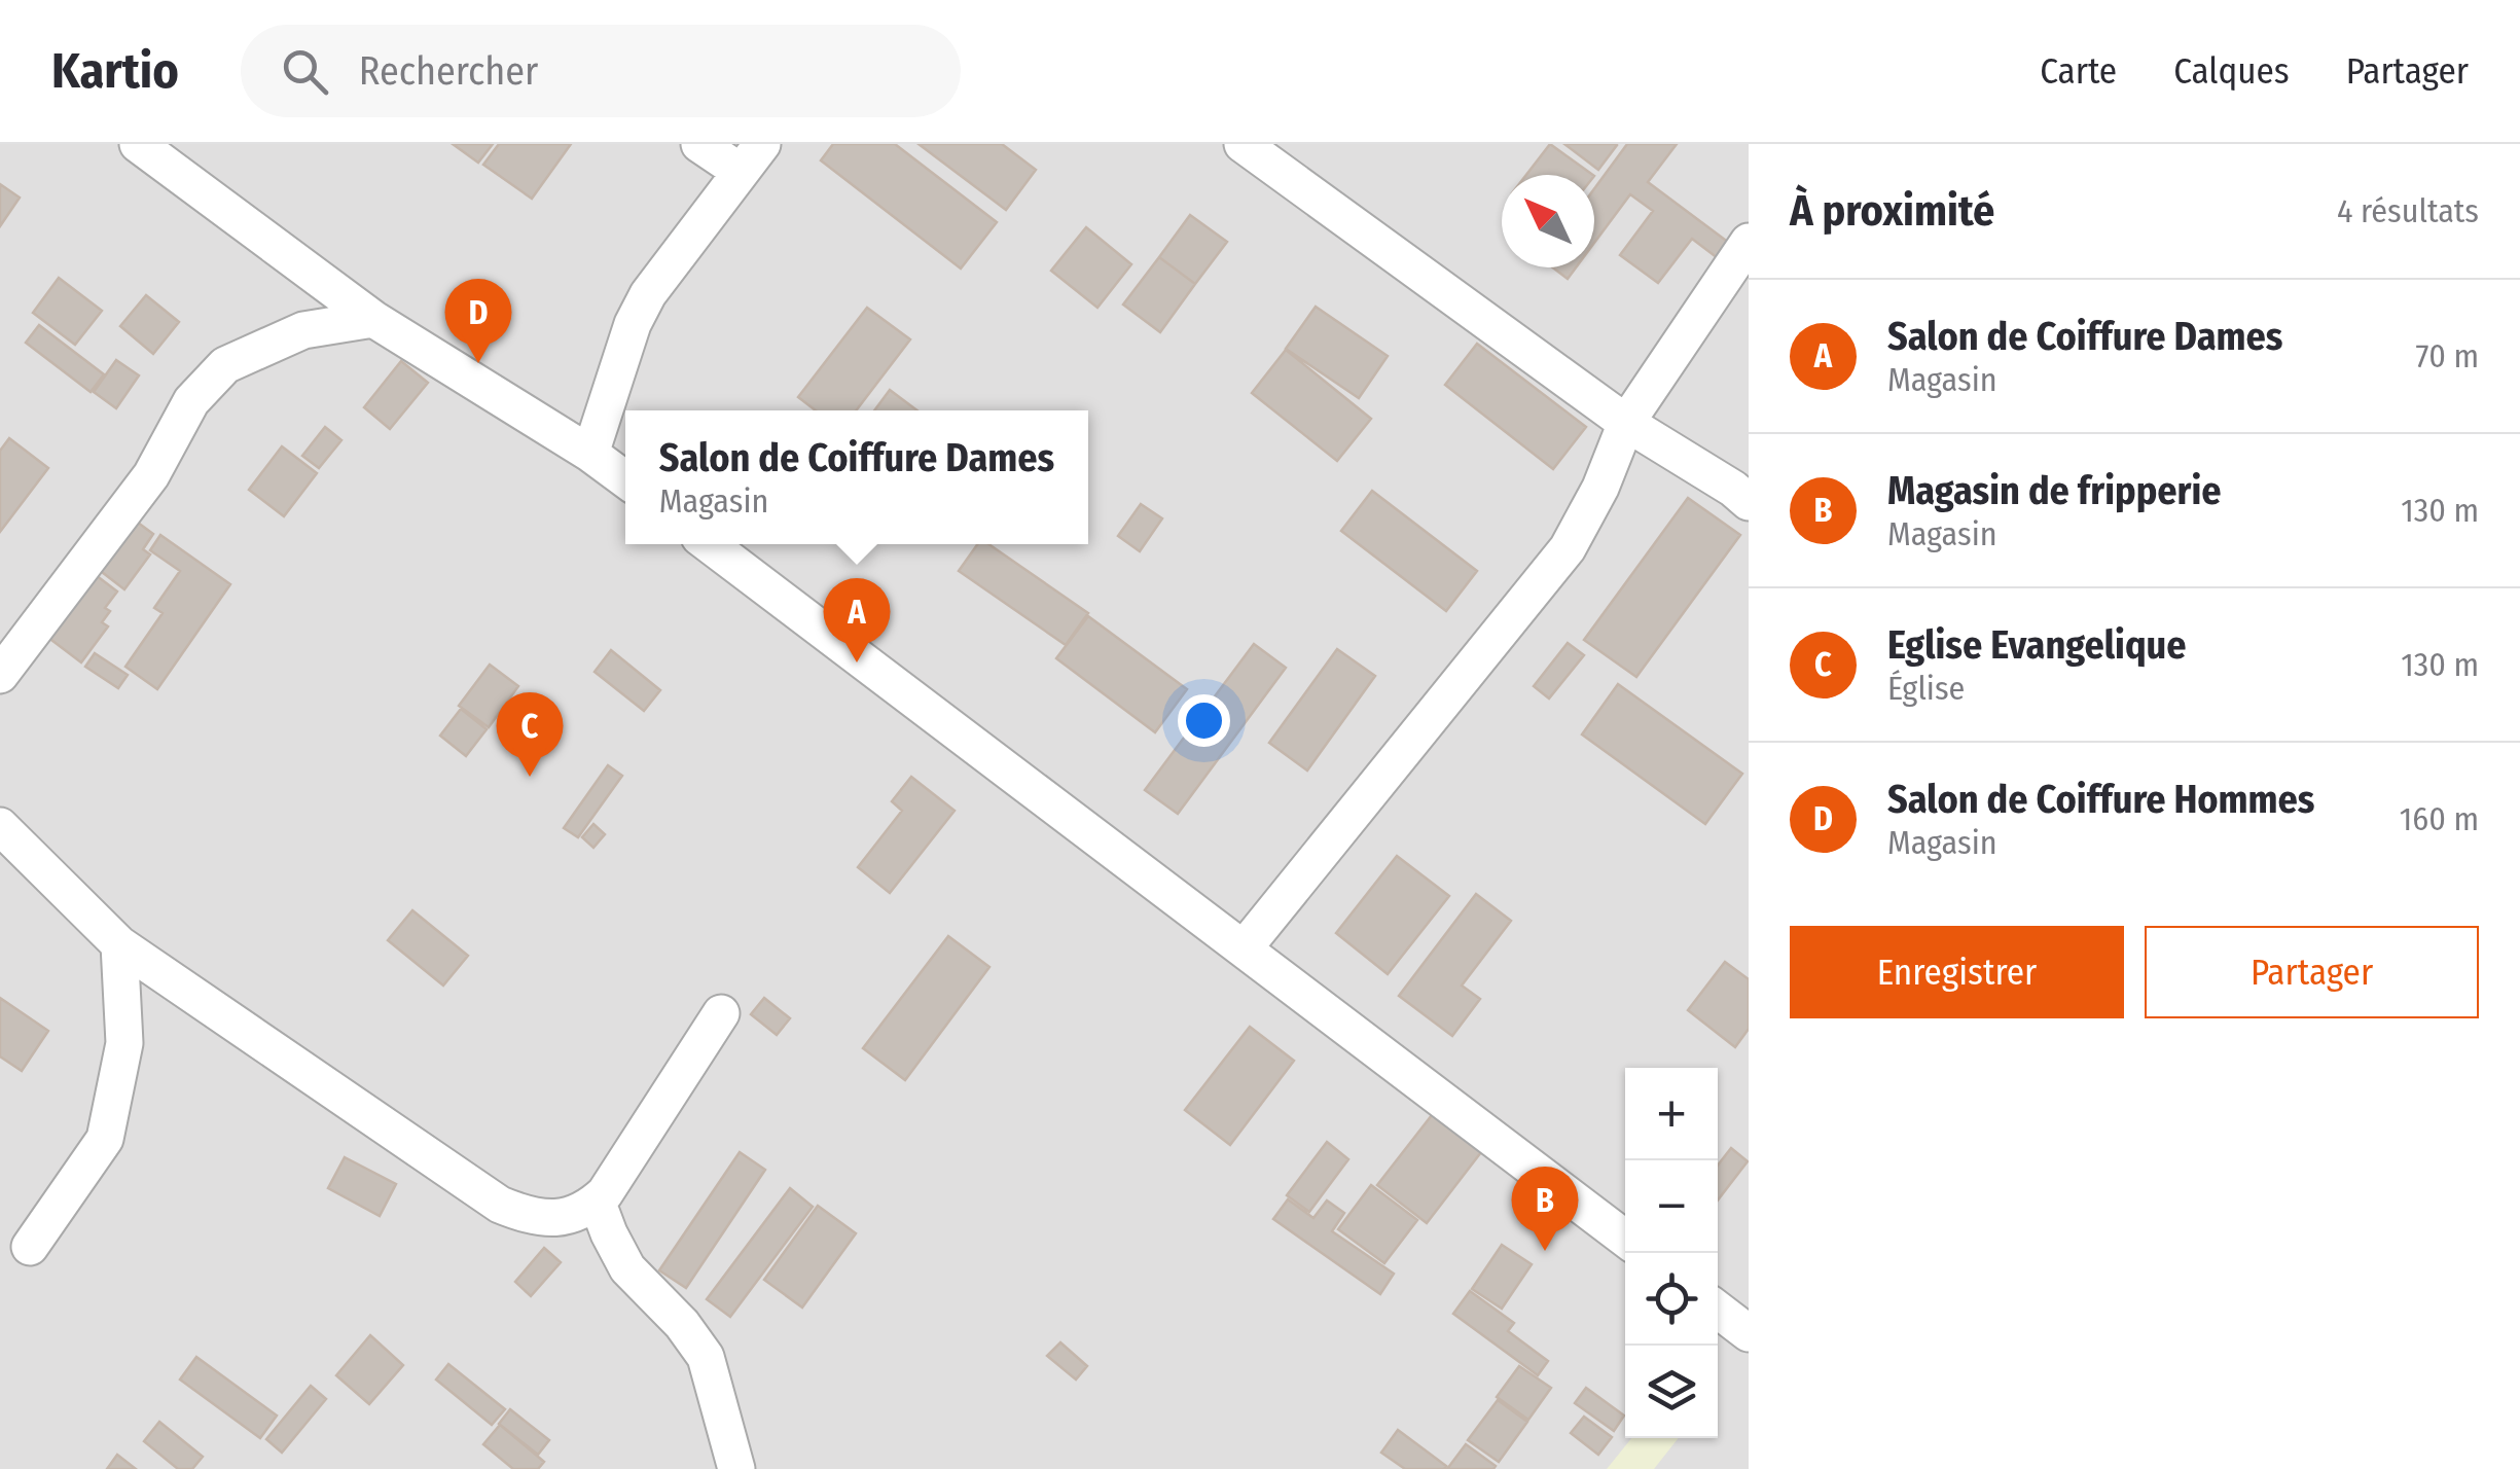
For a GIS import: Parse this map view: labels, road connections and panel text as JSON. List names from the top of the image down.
{
  "north": "top left",
  "page": {
    "header": "Kartio",
    "search": "Rechercher",
    "nav": ["Carte", "Calques", "Partager"],
    "heading": ["À proximité", "4 résultats"],
    "list": [
      {
        "mark": "A",
        "name": "Salon de Coiffure Dames",
        "note": "Magasin",
        "value": "70 m"
      },
      {
        "mark": "B",
        "name": "Magasin de fripperie",
        "note": "Magasin",
        "value": "130 m"
      },
      {
        "mark": "C",
        "name": "Eglise Evangelique",
        "note": "Église",
        "value": "130 m"
      },
      {
        "mark": "D",
        "name": "Salon de Coiffure Hommes",
        "note": "Magasin",
        "value": "160 m"
      }
    ],
    "pins": [
      "D",
      "A",
      "C",
      "B"
    ],
    "popup": ["Salon de Coiffure Dames", "Magasin"],
    "buttons": ["Enregistrer", "Partager"],
    "map_buttons": ["+", "−"]
  }
}
